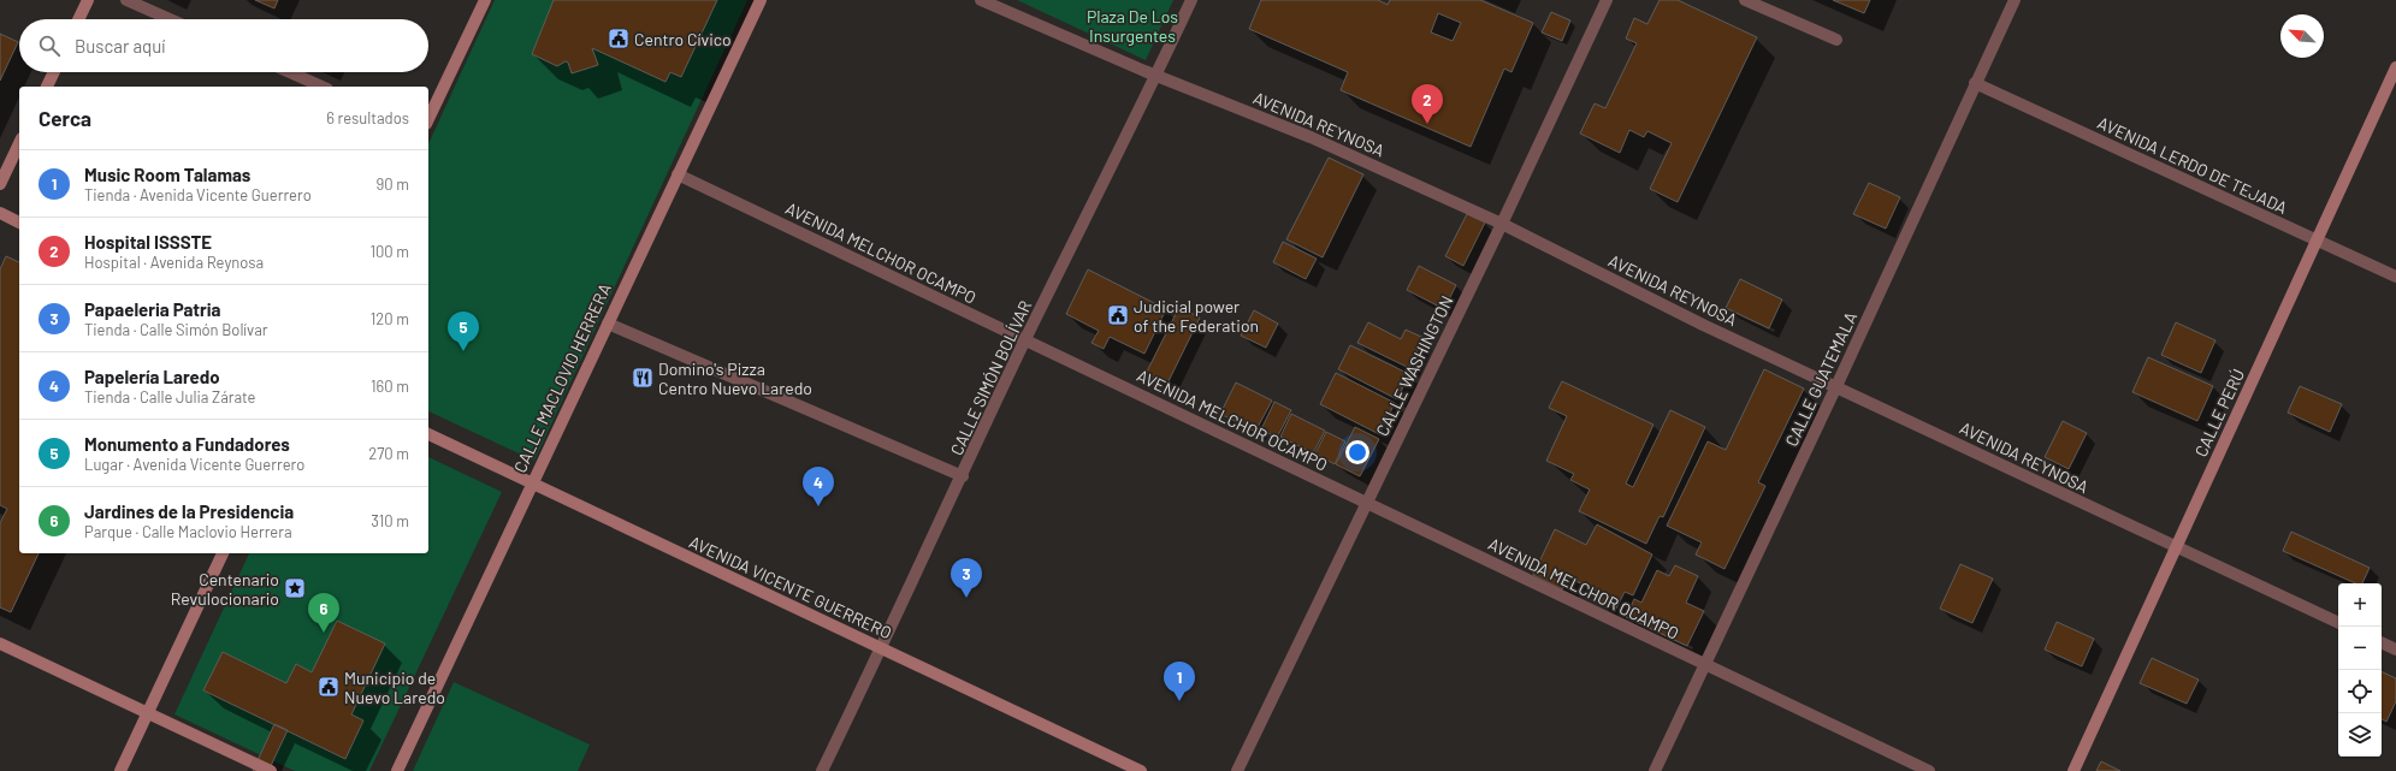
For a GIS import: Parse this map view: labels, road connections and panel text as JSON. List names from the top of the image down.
{
  "streets": {
    "main road": ["CALLE MACLOVIO HERRERA", "CALLE PERÚ", "AVENIDA VICENTE GUERRERO"],
    "street": [
      "AVENIDA REYNOSA",
      "AVENIDA LERDO DE TEJADA",
      "AVENIDA MELCHOR OCAMPO",
      "CALLE WASHINGTON",
      "CALLE SIMÓN BOLÍVAR",
      "CALLE GUATEMALA"
    ]
  },
  "crossings": [
    ["AVENIDA REYNOSA", "CALLE WASHINGTON"],
    ["AVENIDA REYNOSA", "CALLE SIMÓN BOLÍVAR"],
    ["AVENIDA REYNOSA", "CALLE GUATEMALA"],
    ["AVENIDA REYNOSA", "CALLE PERÚ"],
    ["AVENIDA LERDO DE TEJADA", "CALLE GUATEMALA"],
    ["AVENIDA LERDO DE TEJADA", "CALLE PERÚ"],
    ["AVENIDA MELCHOR OCAMPO", "CALLE WASHINGTON"],
    ["AVENIDA MELCHOR OCAMPO", "CALLE MACLOVIO HERRERA"],
    ["AVENIDA MELCHOR OCAMPO", "CALLE SIMÓN BOLÍVAR"],
    ["AVENIDA MELCHOR OCAMPO", "CALLE GUATEMALA"],
    ["CALLE MACLOVIO HERRERA", "AVENIDA VICENTE GUERRERO"],
    ["CALLE SIMÓN BOLÍVAR", "AVENIDA VICENTE GUERRERO"]
  ],
  "parks": ["Plaza De Los Insurgentes"],
  "places": {
    "public building": ["Centro Cívico", "Judicial power of the Federation", "Municipio de Nuevo Laredo"],
    "restaurant": ["Domino's Pizza Centro Nuevo Laredo"],
    "place": ["Centenario Revulocionario"]
  },
  "north": "top left",
  "page": {
    "search": "Buscar aquí",
    "pins": [
      "2",
      "5",
      "4",
      "3",
      "6",
      "1"
    ],
    "heading": ["Cerca", "6 resultados"],
    "list": [
      {
        "mark": "1",
        "name": "Music Room Talamas",
        "note": "Tienda · Avenida Vicente Guerrero",
        "value": "90 m"
      },
      {
        "mark": "2",
        "name": "Hospital ISSSTE",
        "note": "Hospital · Avenida Reynosa",
        "value": "100 m"
      },
      {
        "mark": "3",
        "name": "Papaeleria Patria",
        "note": "Tienda · Calle Simón Bolívar",
        "value": "120 m"
      },
      {
        "mark": "4",
        "name": "Papelería Laredo",
        "note": "Tienda · Calle Julia Zárate",
        "value": "160 m"
      },
      {
        "mark": "5",
        "name": "Monumento a Fundadores",
        "note": "Lugar · Avenida Vicente Guerrero",
        "value": "270 m"
      },
      {
        "mark": "6",
        "name": "Jardines de la Presidencia",
        "note": "Parque · Calle Maclovio Herrera",
        "value": "310 m"
      }
    ],
    "map_buttons": ["+", "−"]
  }
}
